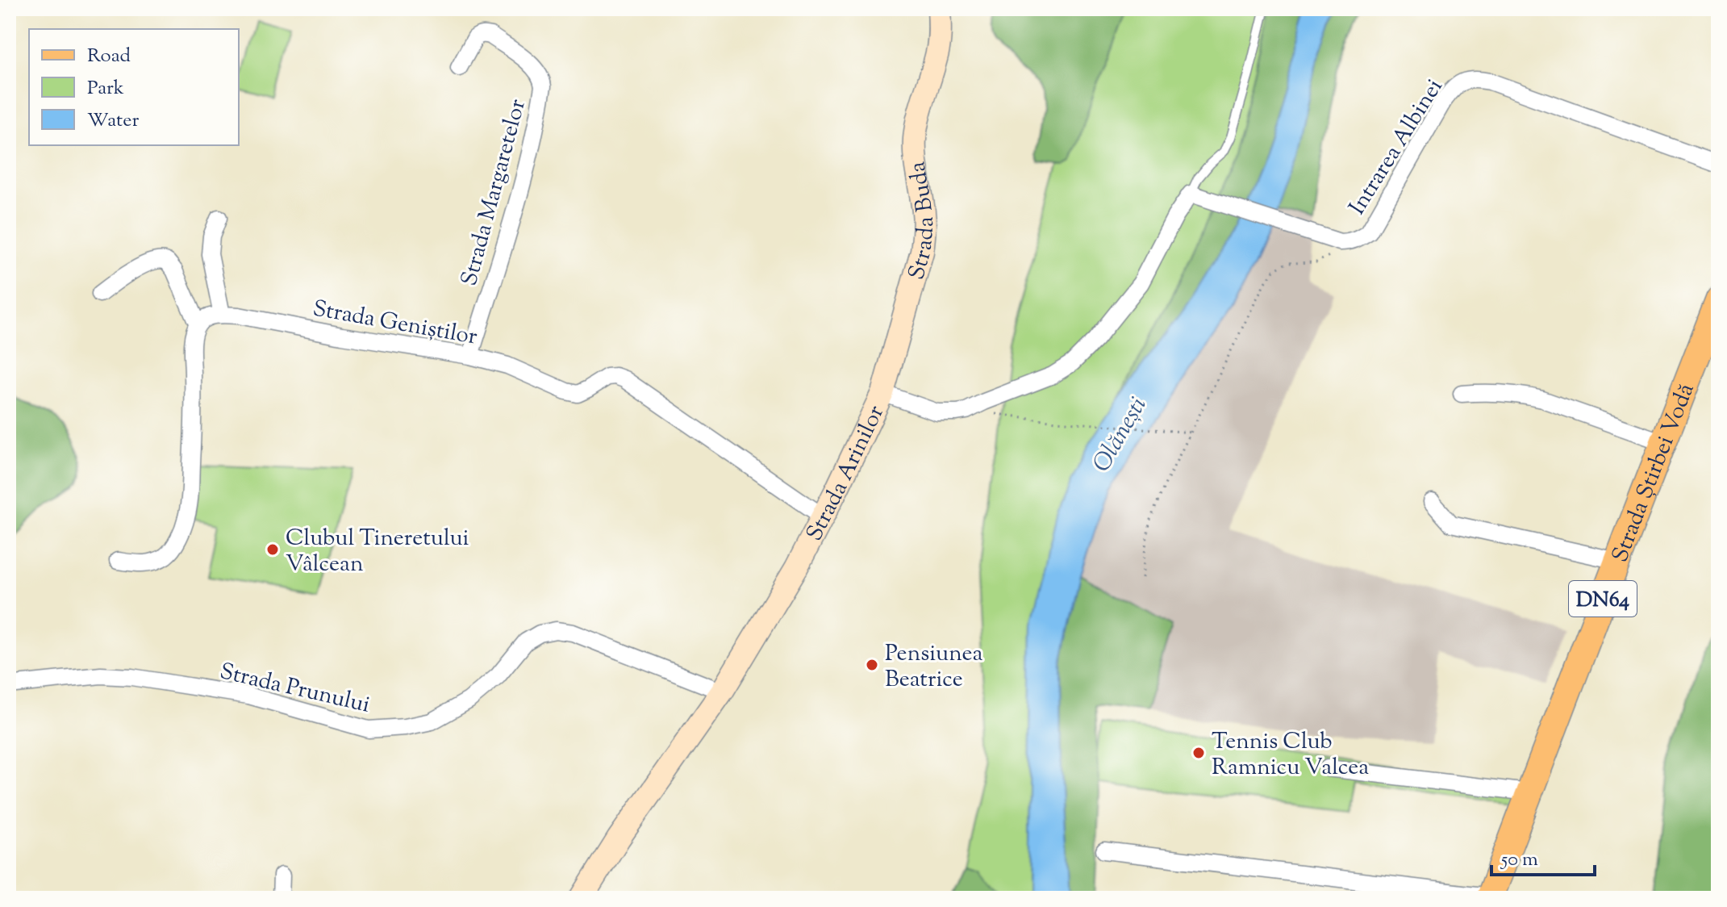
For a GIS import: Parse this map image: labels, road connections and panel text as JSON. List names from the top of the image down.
{
  "streets": {
    "main road": ["Strada Știrbei Vodă", "DN64"],
    "street": [
      "Intrarea Albinei",
      "Strada Margaretelor",
      "Strada Buda",
      "Strada Geniștilor",
      "Strada Arinilor",
      "Strada Prunului"
    ]
  },
  "crossings": [
    ["Intrarea Albinei", "Strada Arinilor"],
    ["Strada Margaretelor", "Strada Geniștilor"],
    ["Strada Buda", "Strada Arinilor"],
    ["Strada Geniștilor", "Strada Arinilor"],
    ["Strada Arinilor", "Strada Prunului"]
  ],
  "water": ["Olănești"],
  "places": ["Clubul Tineretului Vâlcean", "Pensiunea Beatrice", "Tennis Club Ramnicu Valcea"],
  "legend": ["Road", "Park", "Water"],
  "scale_bar": "50 m"
}
